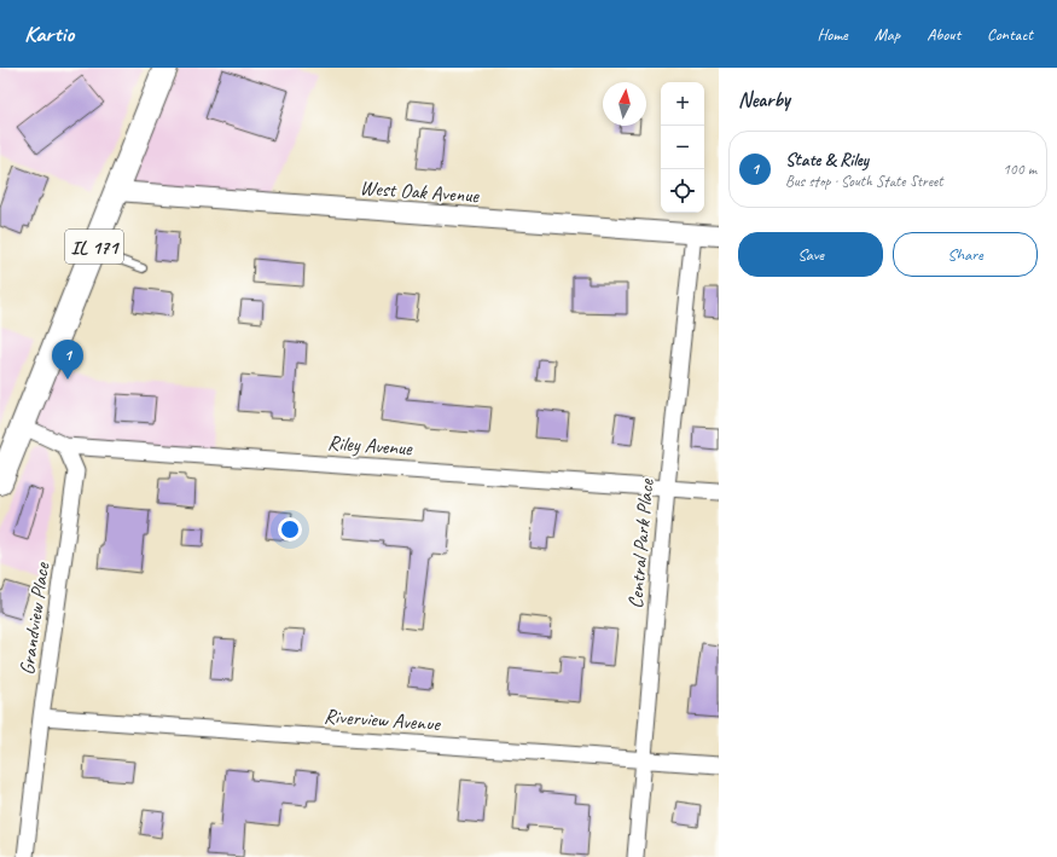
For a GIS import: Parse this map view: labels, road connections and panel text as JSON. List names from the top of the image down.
{
  "streets": {
    "main road": ["IL 171"],
    "street": [
      "West Oak Avenue",
      "Riley Avenue",
      "Central Park Place",
      "Grandview Place",
      "Riverview Avenue"
    ]
  },
  "crossings": [
    ["West Oak Avenue", "IL 171"],
    ["West Oak Avenue", "Central Park Place"],
    ["IL 171", "Riley Avenue"],
    ["Riley Avenue", "Central Park Place"],
    ["Riley Avenue", "Grandview Place"],
    ["Central Park Place", "Riverview Avenue"],
    ["Grandview Place", "Riverview Avenue"]
  ],
  "north": "top",
  "page": {
    "header": "Kartio",
    "nav": [
      "Home",
      "Map",
      "About",
      "Contact"
    ],
    "heading": "Nearby",
    "map_buttons": ["+", "−"],
    "list": [
      {
        "mark": "1",
        "name": "State & Riley",
        "note": "Bus stop · South State Street",
        "value": "100 m"
      }
    ],
    "buttons": ["Save", "Share"],
    "pins": "1"
  }
}
